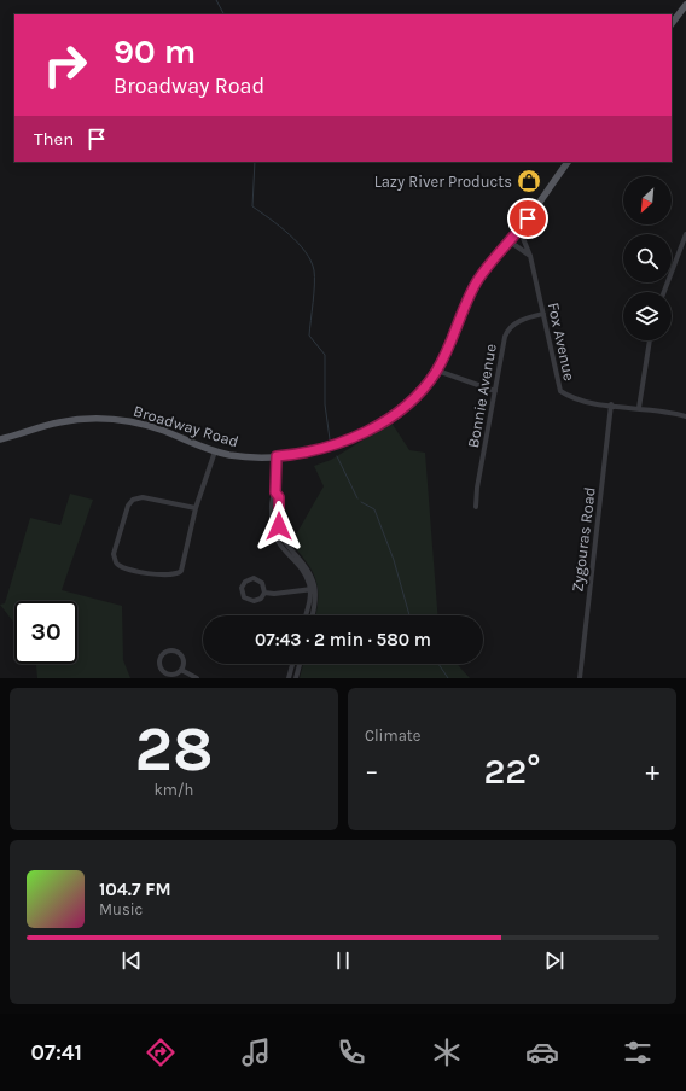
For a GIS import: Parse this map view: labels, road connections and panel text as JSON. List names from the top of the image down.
{
  "streets": {
    "main road": ["Broadway Road"],
    "street": ["Fox Avenue", "Bonnie Avenue", "Zygouras Road"]
  },
  "crossings": [
    ["Fox Avenue", "Bonnie Avenue"],
    ["Fox Avenue", "Broadway Road"],
    ["Fox Avenue", "Zygouras Road"]
  ],
  "places": {
    "shop": ["Lazy River Products"]
  },
  "north": "bottom left",
  "page": {
    "turn": ["90 m", "Broadway Road"],
    "then": "Then",
    "limit": "30",
    "trip": "07:43 · 2 min · 580 m",
    "tile": [
      ["28", "km/h"],
      "Climate"
    ],
    "heat": ["−", "22°", "+"],
    "song": ["104.7 FM", "Music"],
    "tabs": "07:41"
  }
}
